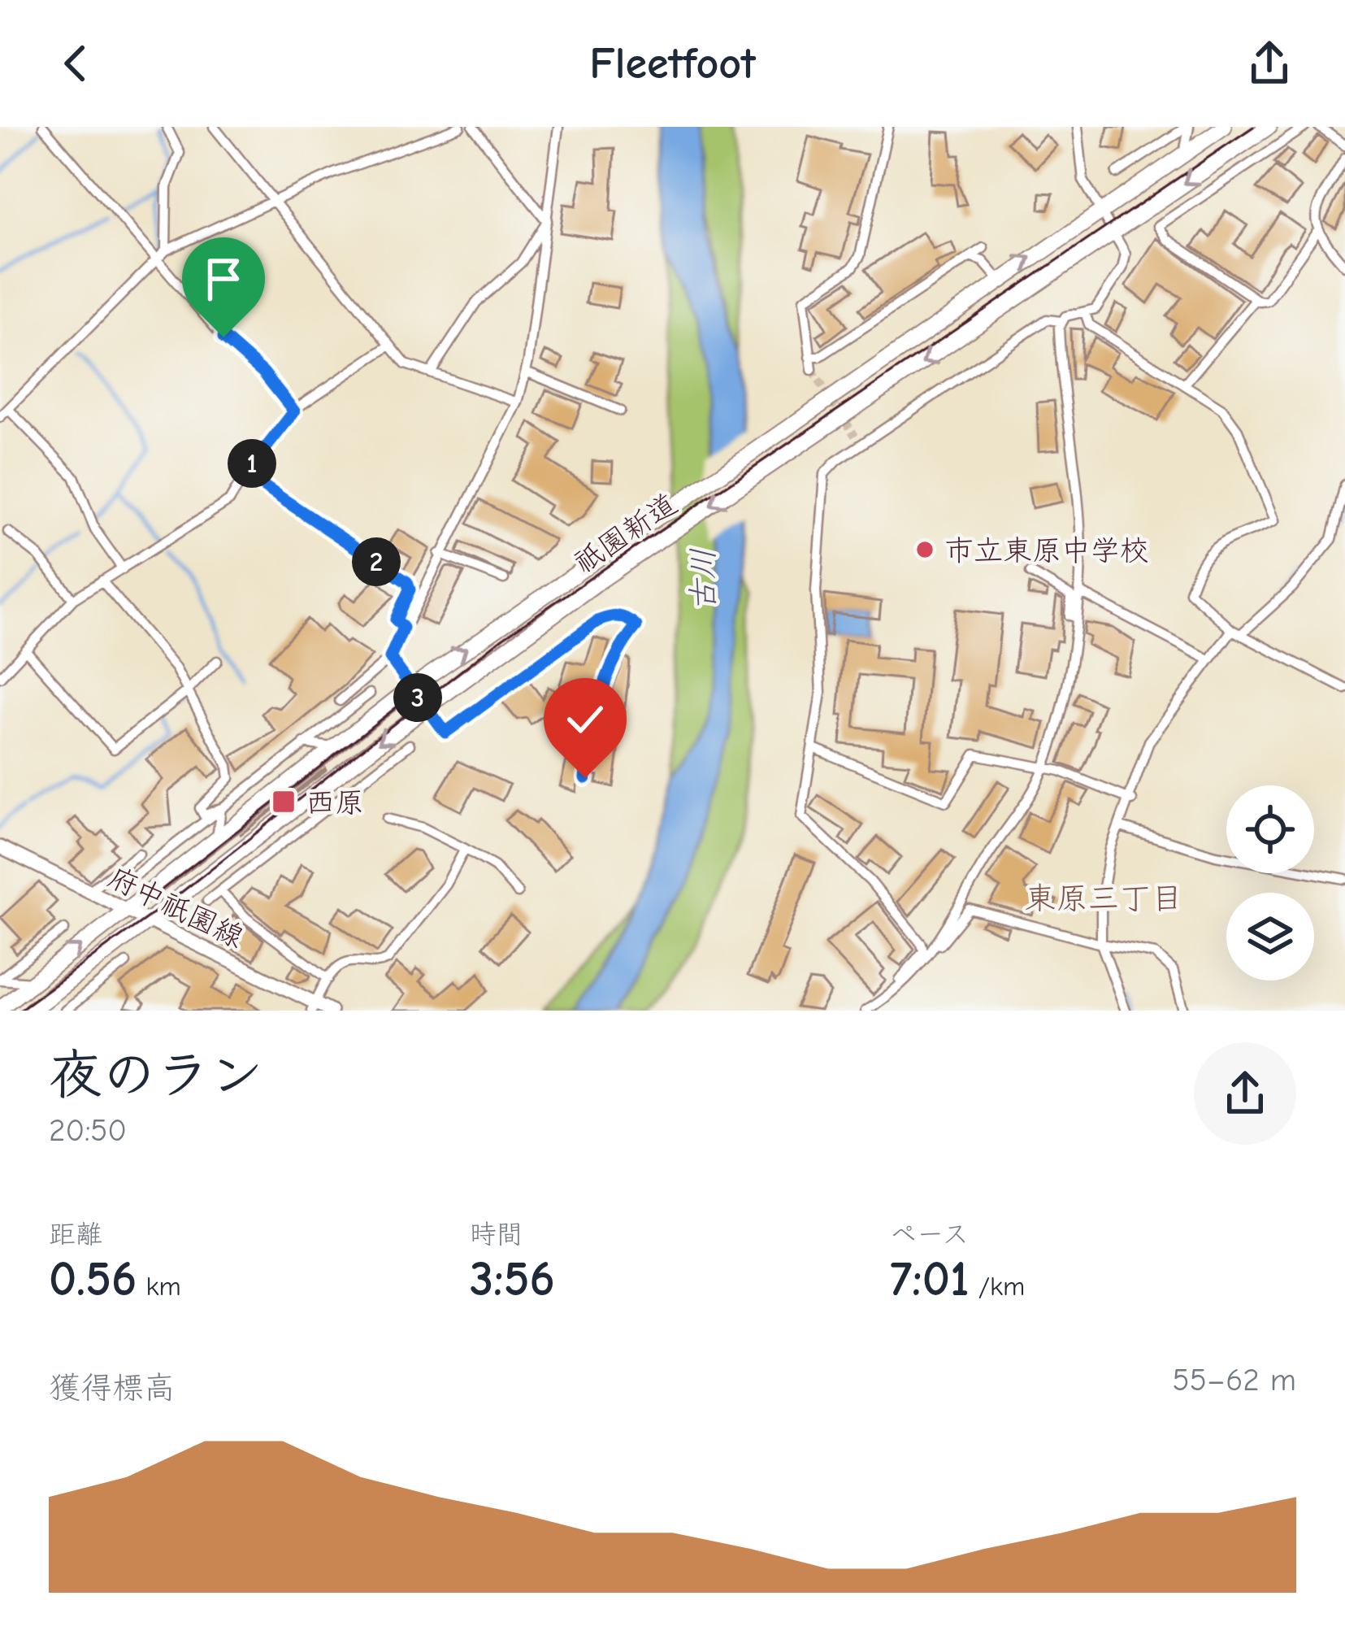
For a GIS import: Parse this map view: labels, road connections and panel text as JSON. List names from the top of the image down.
{
  "streets": {
    "highway": ["祇園新道"],
    "main road": ["府中祇園線"]
  },
  "crossings": [
    ["祇園新道", "府中祇園線"]
  ],
  "districts": ["東原三丁目"],
  "water": ["古川"],
  "places": {
    "other": ["市立東原中学校"],
    "transit": ["西原"]
  },
  "page": {
    "header": "Fleetfoot",
    "pins": ["1", "2", "3"],
    "heading": ["夜のラン", "20:50"],
    "stats": [
      ["距離", "0.56 km"],
      ["時間", "3:56"],
      ["ペース", "7:01 /km"]
    ],
    "chart": ["獲得標高", "55–62 m"]
  }
}
